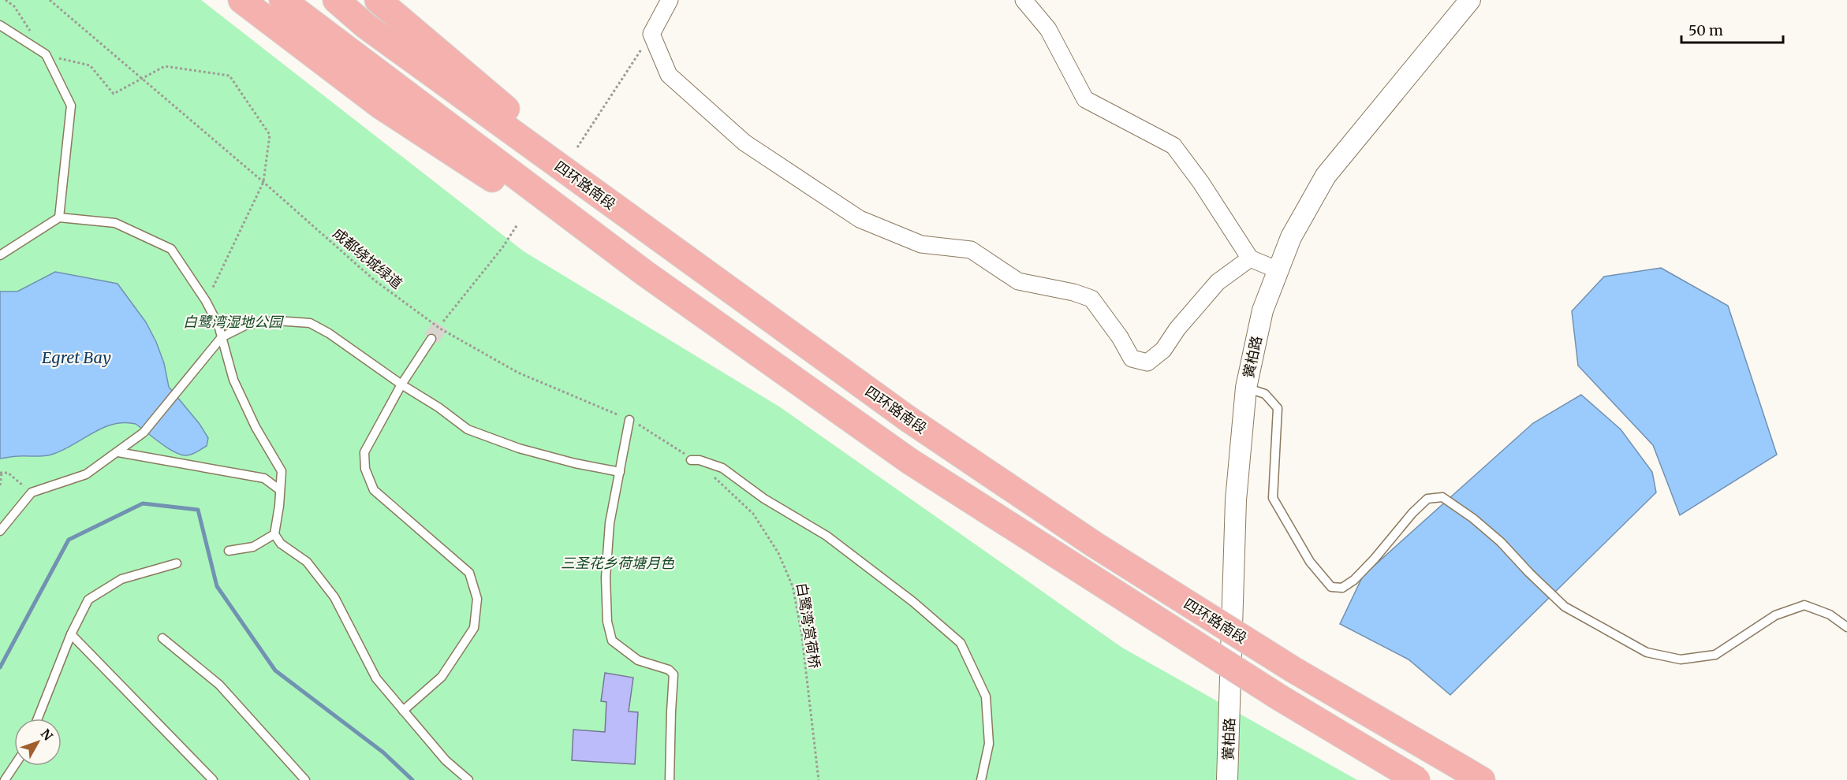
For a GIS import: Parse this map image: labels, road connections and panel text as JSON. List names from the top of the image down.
{
  "streets": {
    "highway": ["四环路南段"],
    "street": ["黉柏路"],
    "path": ["成都绕城绿道", "白鹭湾·赏荷桥"]
  },
  "crossings": [
    ["成都绕城绿道", "白鹭湾·赏荷桥"]
  ],
  "water": ["Egret Bay"],
  "parks": ["白鹭湾湿地公园", "三圣花乡荷塘月色"],
  "scale_bar": "50 m",
  "north": "top right"
}
